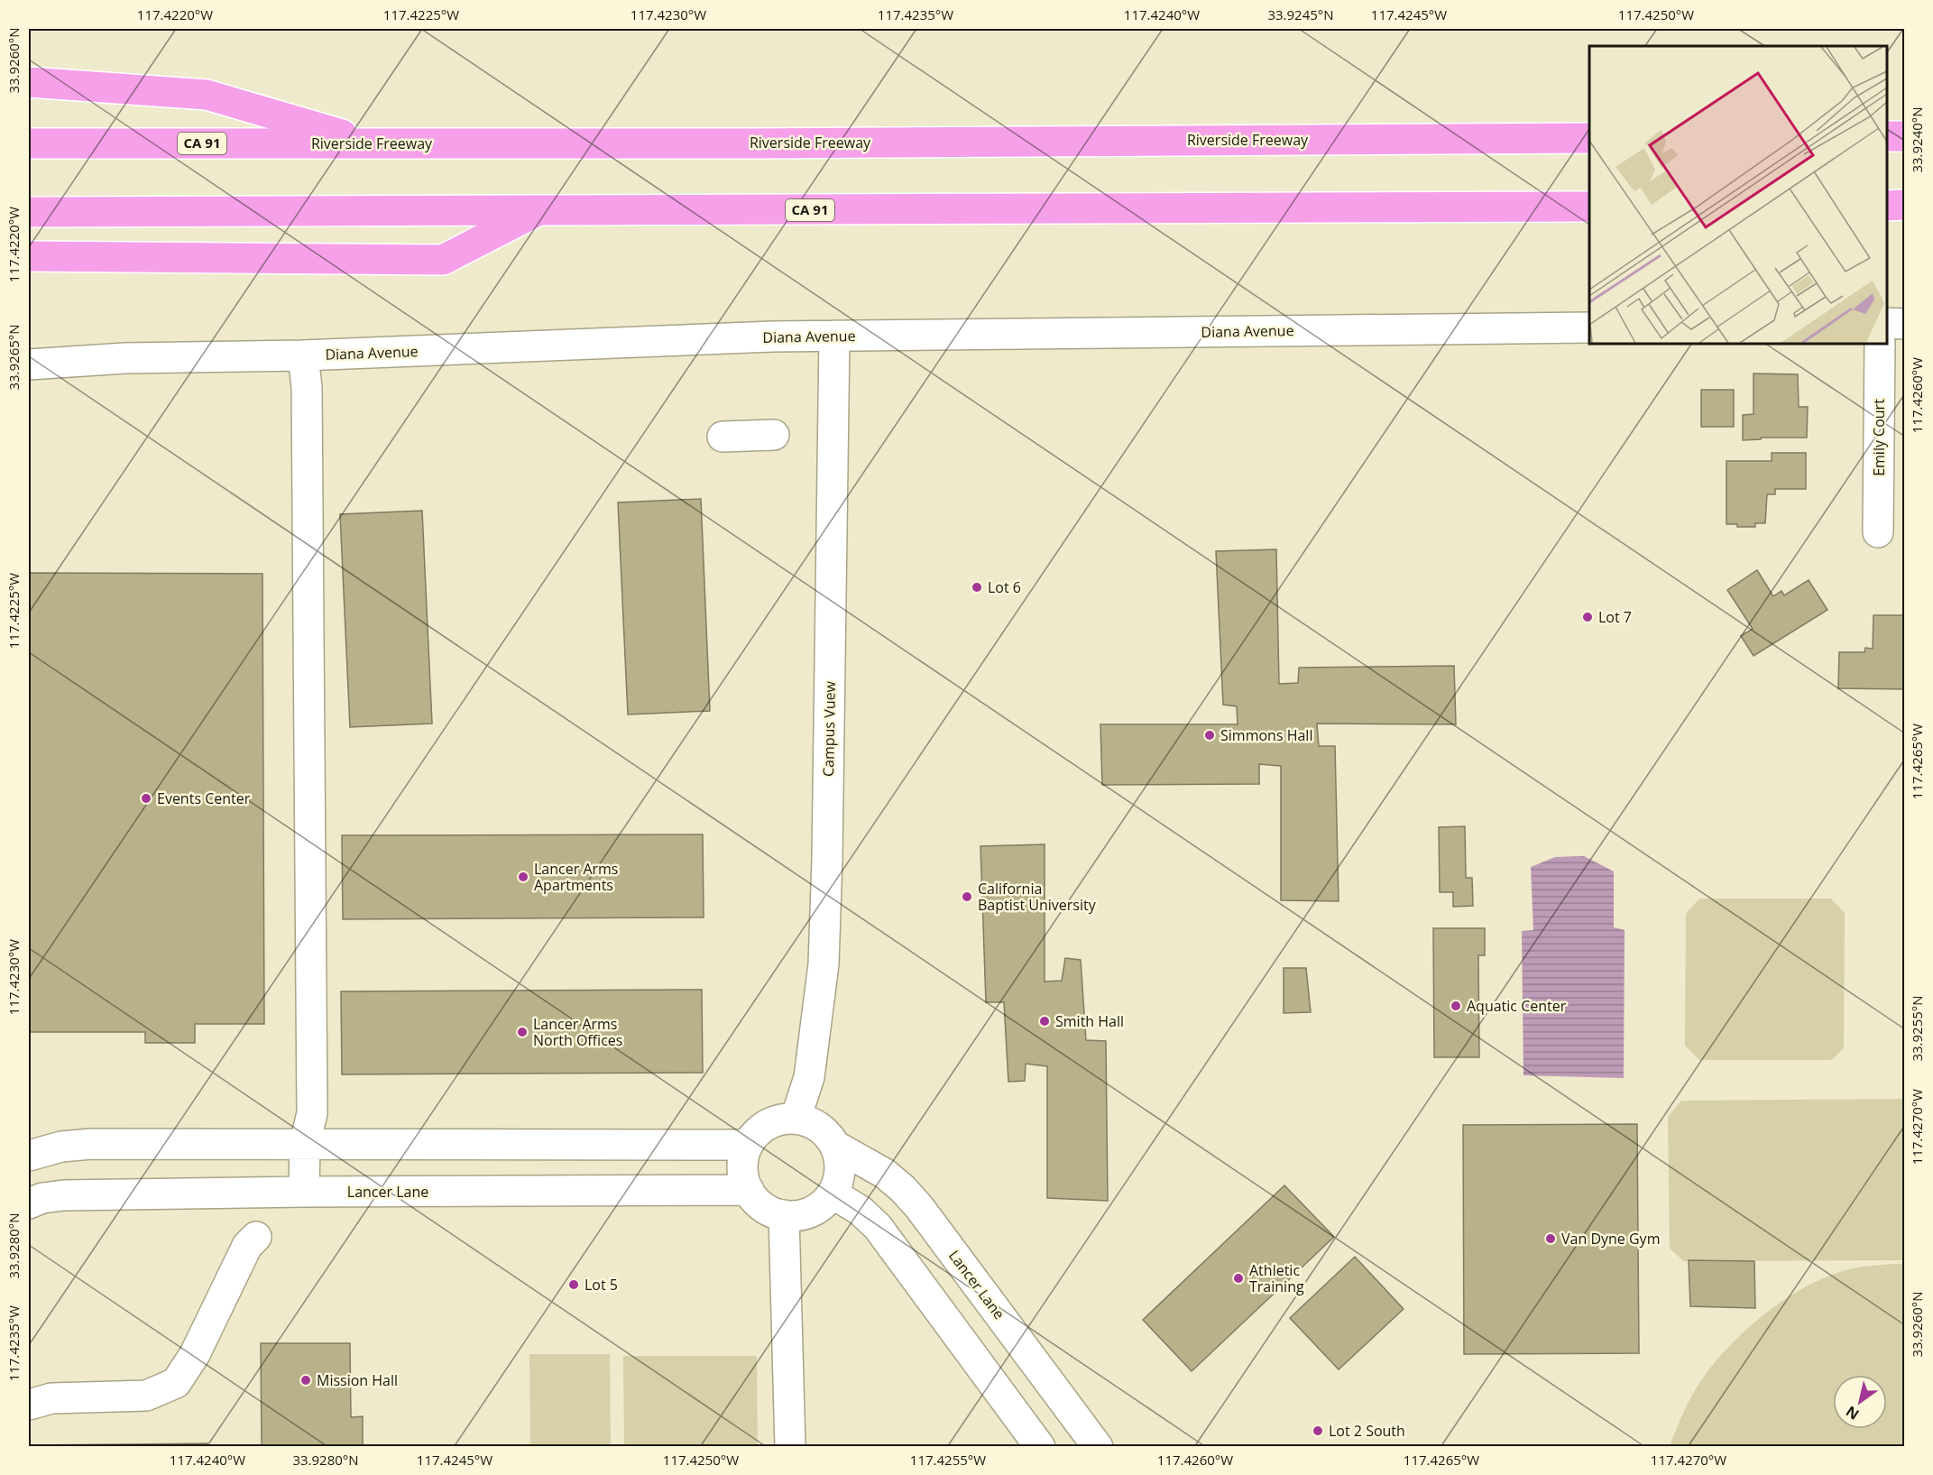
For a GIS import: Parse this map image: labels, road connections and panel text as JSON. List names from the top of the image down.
{
  "streets": {
    "highway": ["Riverside Freeway", "CA 91"],
    "street": [
      "Diana Avenue",
      "Emily Court",
      "Campus Vuew",
      "Lancer Lane"
    ]
  },
  "crossings": [
    ["Diana Avenue", "Campus Vuew"],
    ["Campus Vuew", "Lancer Lane"]
  ],
  "places": [
    "Lot 6",
    "Lot 7",
    "Simmons Hall",
    "Events Center",
    "Lancer Arms Apartments",
    "California Baptist University",
    "Aquatic Center",
    "Smith Hall",
    "Lancer Arms North Offices",
    "Van Dyne Gym",
    "Athletic Training",
    "Lot 5",
    "Mission Hall",
    "Lot 2 South"
  ],
  "north": "bottom left",
  "coordinates": [
    "117.4220°W",
    "117.4225°W",
    "117.4230°W",
    "117.4235°W",
    "117.4240°W",
    "33.9245°N",
    "117.4245°W",
    "117.4250°W",
    "33.9260°N",
    "33.9240°N",
    "33.9265°N",
    "117.4260°W",
    "117.4265°W",
    "33.9255°N",
    "117.4270°W",
    "33.9280°N",
    "117.4255°W"
  ]
}
